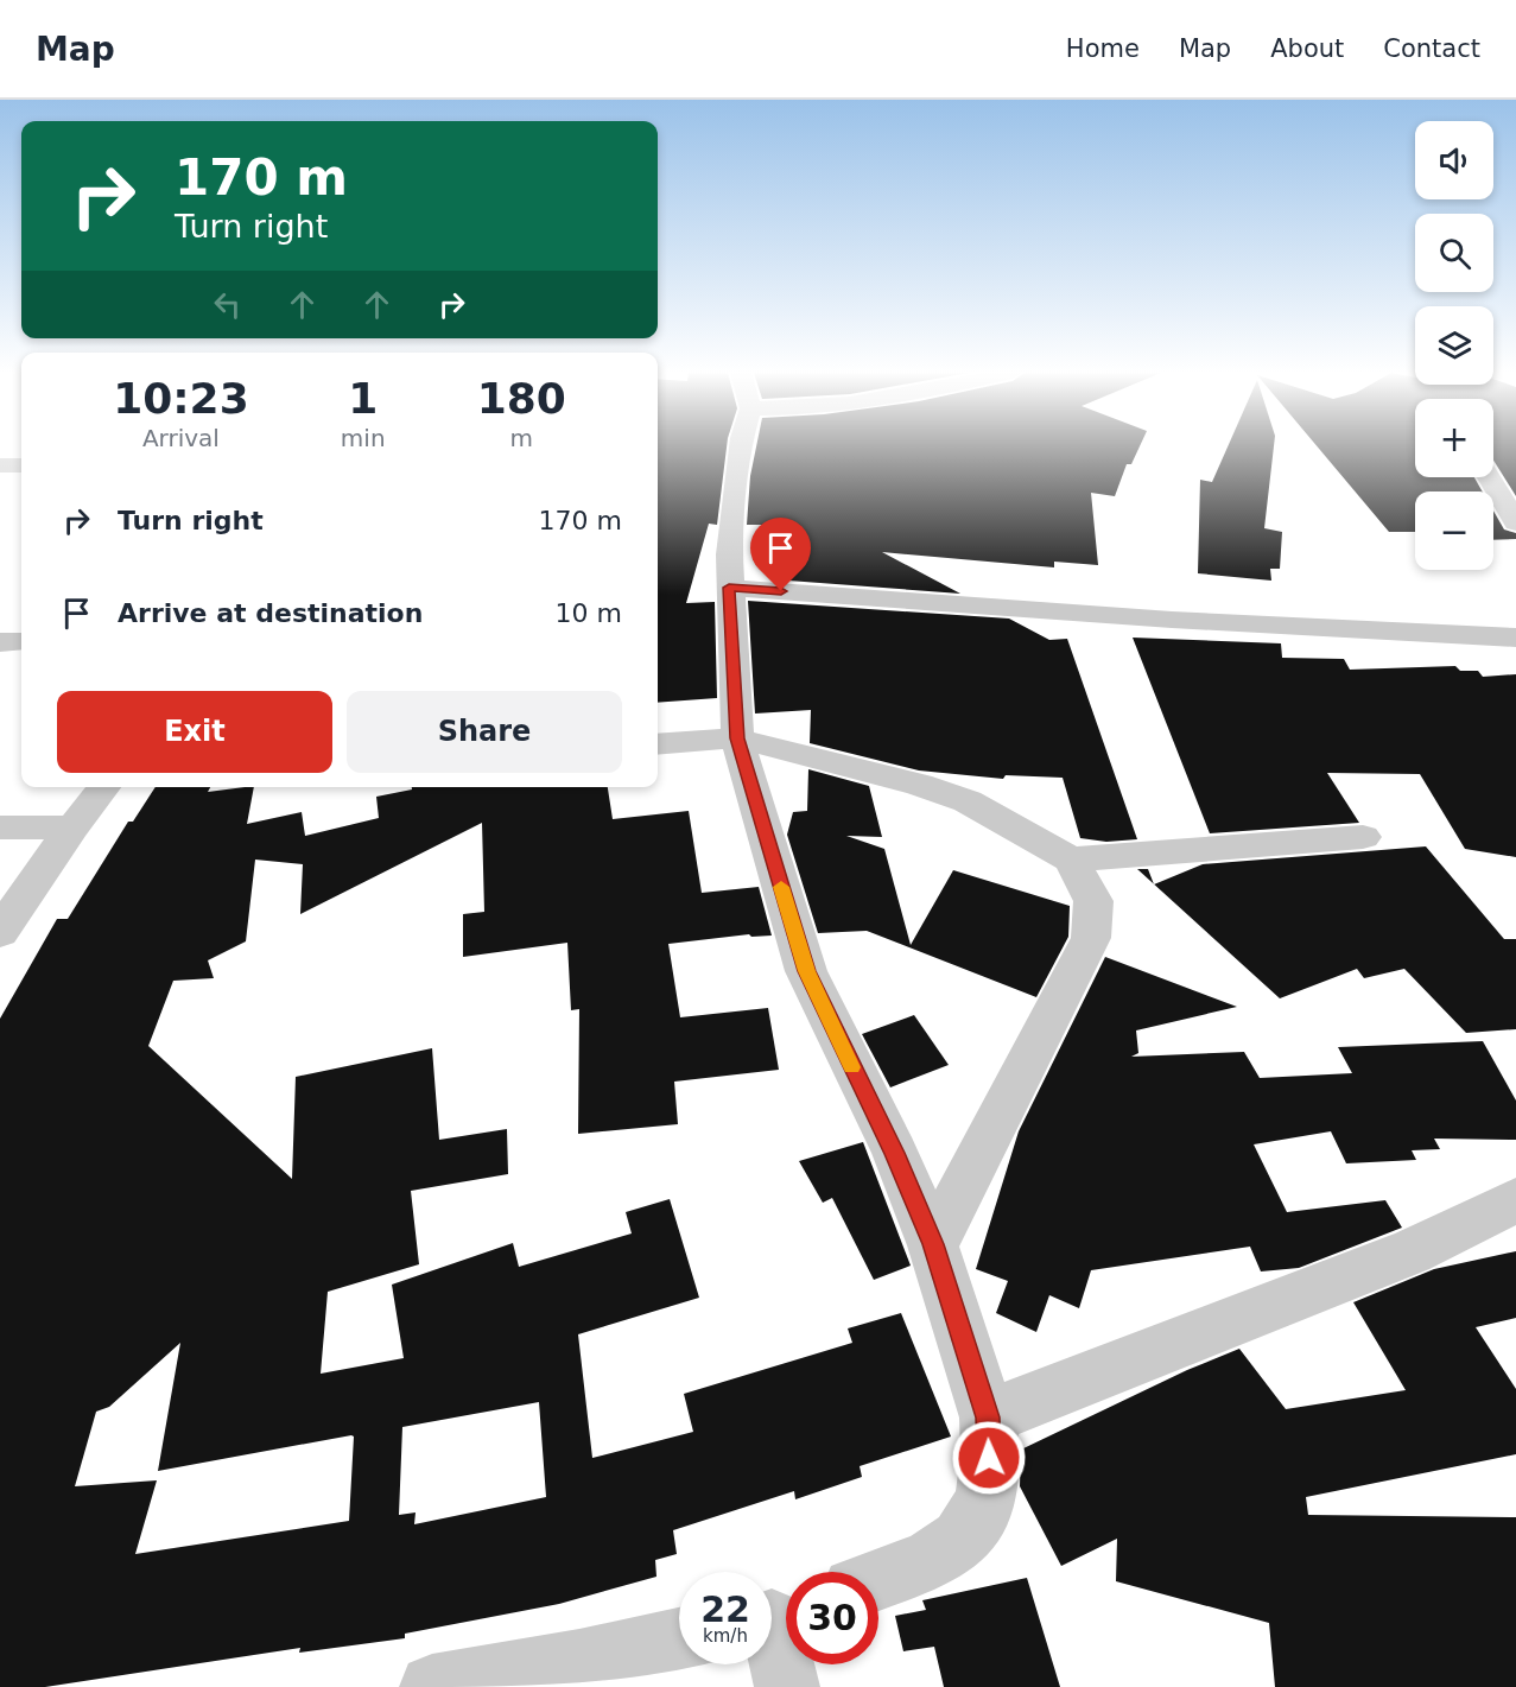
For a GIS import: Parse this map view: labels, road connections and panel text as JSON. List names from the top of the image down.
{
  "page": {
    "header": "Map",
    "nav": [
      "Home",
      "Map",
      "About",
      "Contact"
    ],
    "map_buttons": ["+", "−"],
    "turn": ["170 m", "Turn right"],
    "eta": [
      "10:23",
      "Arrival",
      "1",
      "min",
      "180",
      "m"
    ],
    "list": [
      {
        "name": "Turn right",
        "value": "170 m"
      },
      {
        "name": "Arrive at destination",
        "value": "10 m"
      }
    ],
    "buttons": ["Exit", "Share"],
    "speed": "22 km/h",
    "limit": "30"
  }
}
